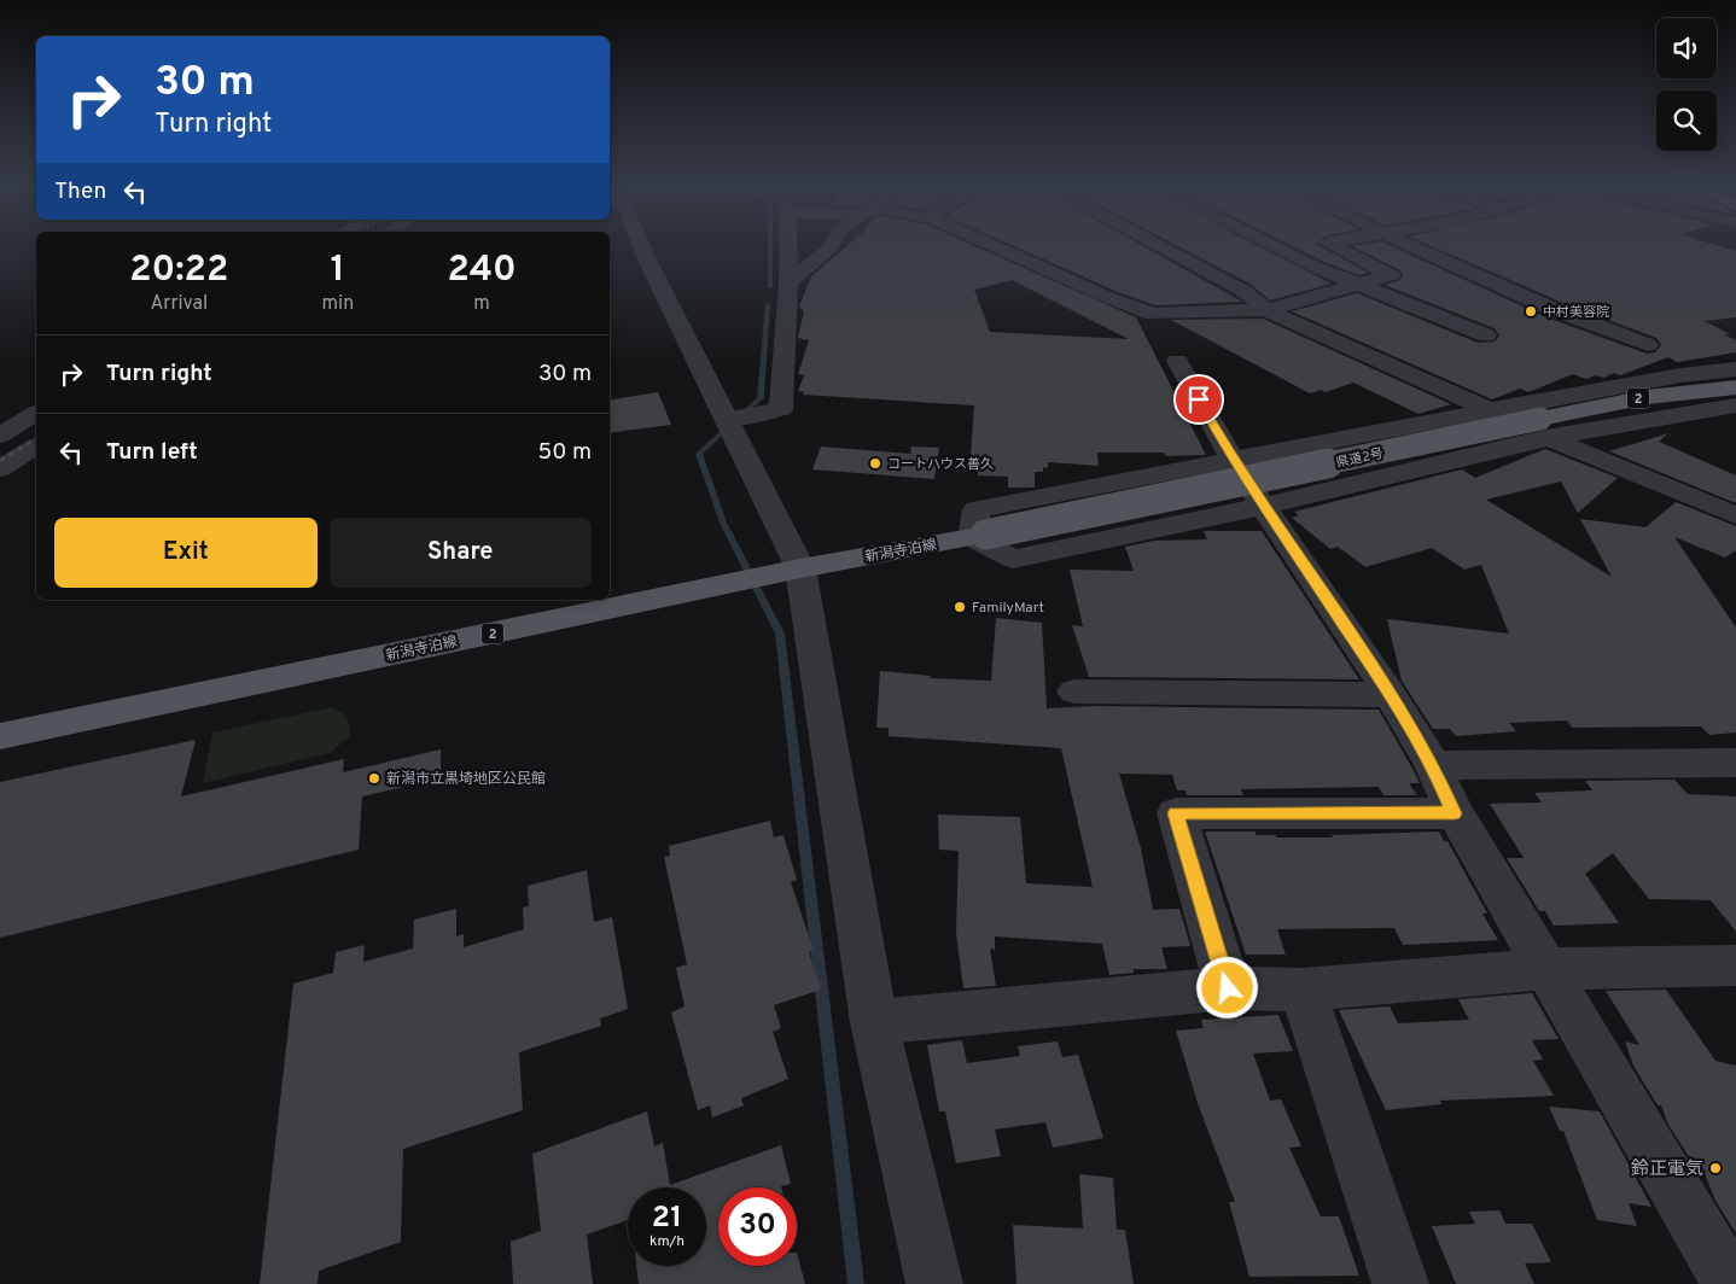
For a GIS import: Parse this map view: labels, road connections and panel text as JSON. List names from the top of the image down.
{
  "streets": {
    "main road": ["2", "県道2号", "新潟寺泊線"]
  },
  "crossings": [
    ["県道2号", "新潟寺泊線"]
  ],
  "places": [
    "中村美容院",
    "コートハウス善久",
    "FamilyMart",
    "新潟市立黒埼地区公民館",
    "鈴正電気"
  ],
  "page": {
    "turn": ["30 m", "Turn right"],
    "then": "Then",
    "eta": [
      "20:22",
      "Arrival",
      "1",
      "min",
      "240",
      "m"
    ],
    "list": [
      {
        "name": "Turn right",
        "value": "30 m"
      },
      {
        "name": "Turn left",
        "value": "50 m"
      }
    ],
    "buttons": ["Exit", "Share"],
    "speed": "21 km/h",
    "limit": "30"
  }
}
